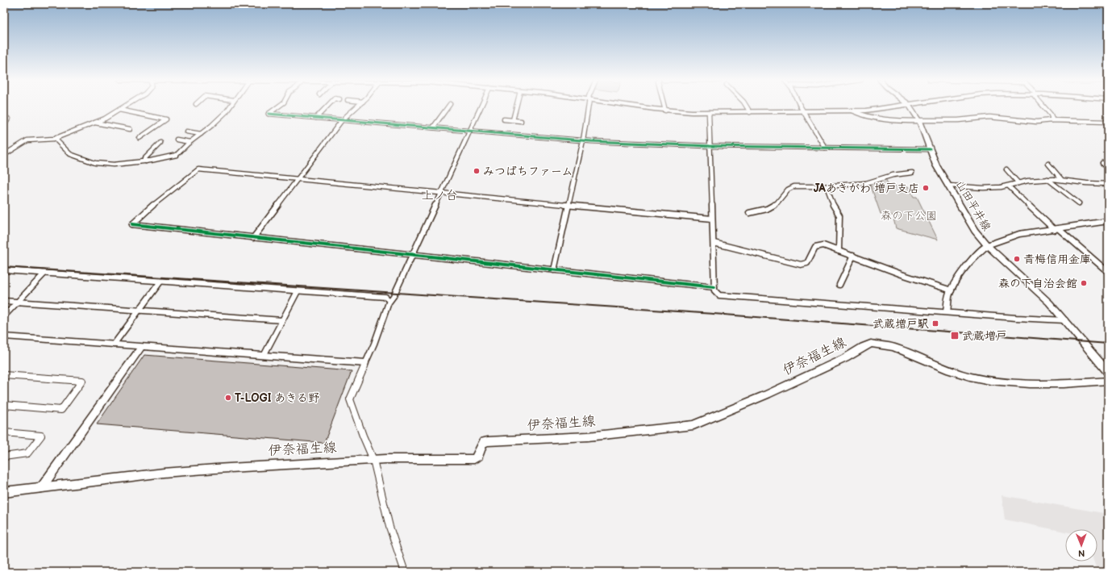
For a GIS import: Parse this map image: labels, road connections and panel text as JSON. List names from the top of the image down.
{
  "streets": {
    "main road": ["山田平井線", "伊奈福生線"]
  },
  "districts": ["上ノ台"],
  "parks": ["森の下公園"],
  "places": {
    "other": [
      "みつばちファーム",
      "JAあきがわ 増戸支店",
      "青梅信用金庫",
      "森の下自治会館",
      "T-LOGI あきる野"
    ],
    "transit": ["武蔵増戸駅", "武蔵増戸"]
  },
  "north": "bottom"
}
